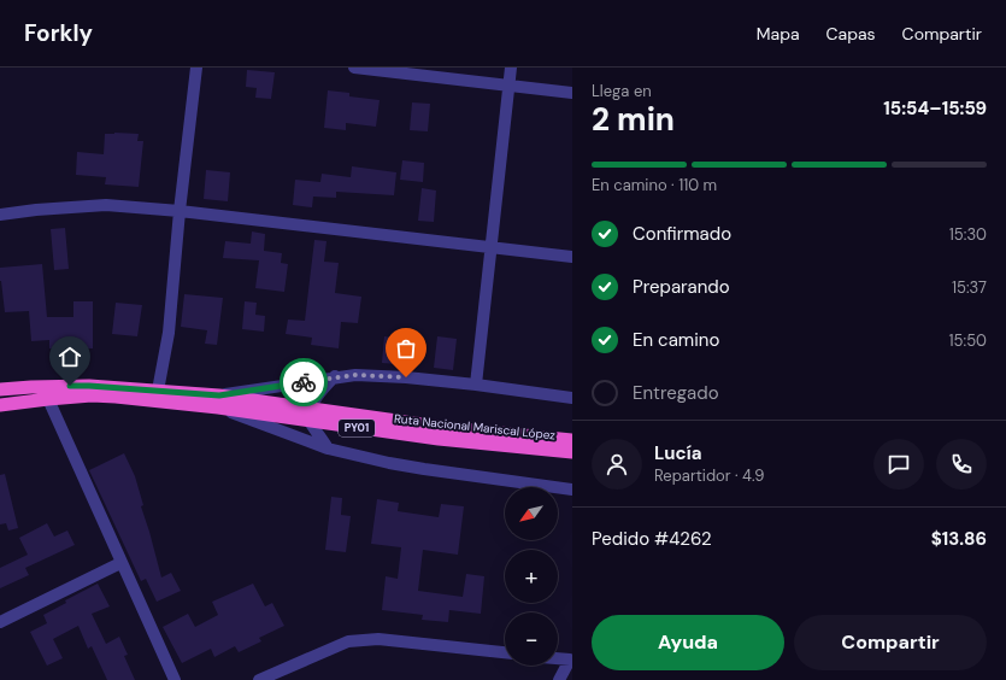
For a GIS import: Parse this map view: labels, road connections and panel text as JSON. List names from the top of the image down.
{
  "streets": {
    "highway": ["Ruta Nacional Mariscal López", "PY01"]
  },
  "north": "bottom left",
  "page": {
    "header": "Forkly",
    "nav": ["Mapa", "Capas", "Compartir"],
    "heading": ["2 min", "Llega en", "15:54–15:59"],
    "panel": [
      "Lucía",
      "Repartidor · 4.9",
      "Pedido #4262",
      "$13.86"
    ],
    "bar": "En camino · 110 m",
    "list": [
      ["Confirmado", "15:30"],
      ["Preparando", "15:37"],
      ["En camino", "15:50"],
      "Entregado"
    ],
    "map_buttons": ["+", "−"],
    "buttons": ["Ayuda", "Compartir"]
  }
}
